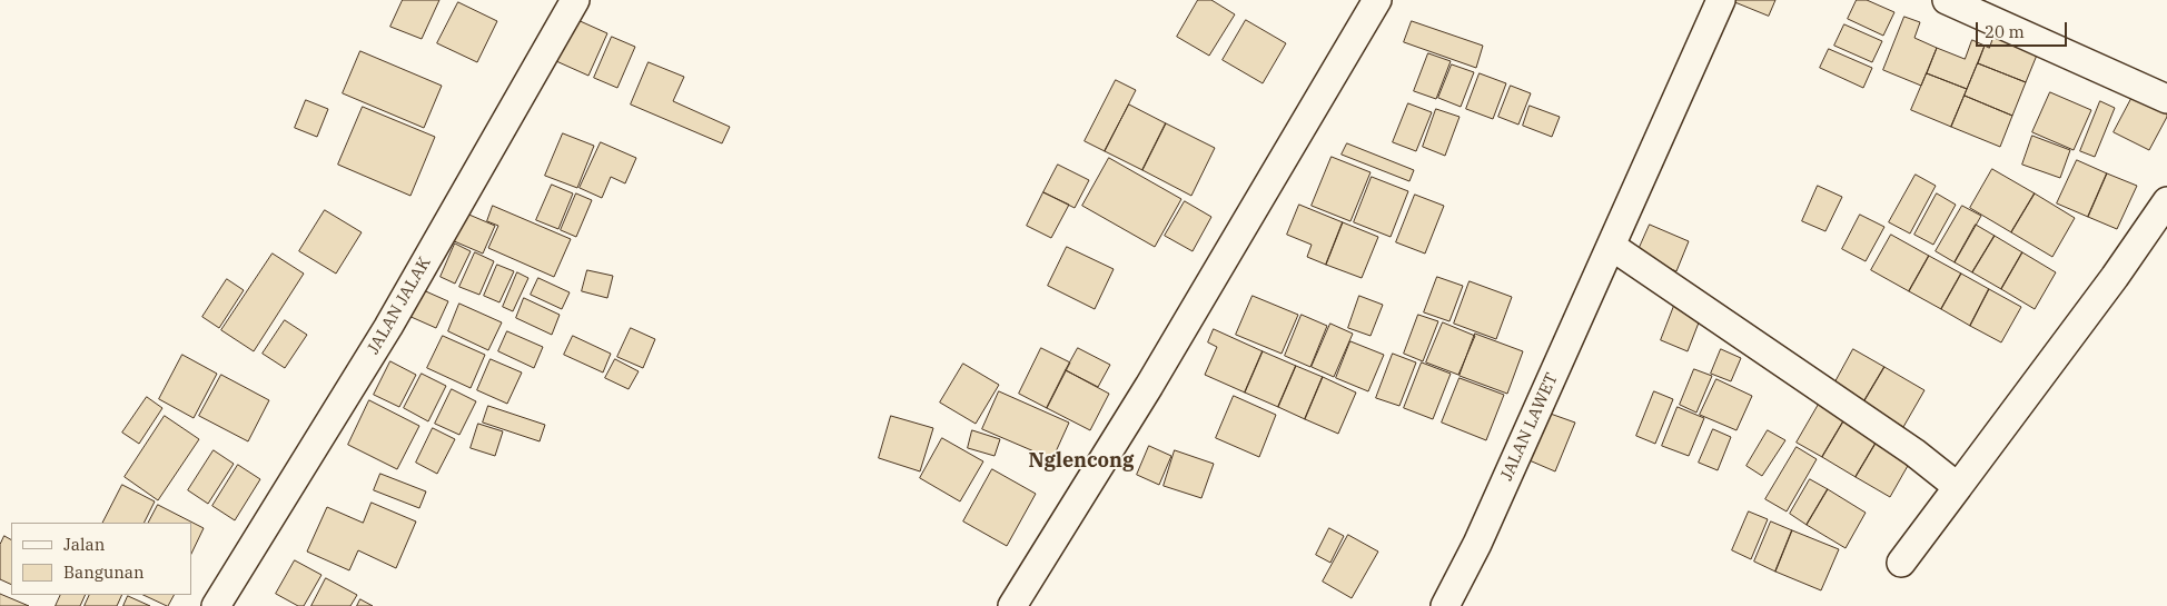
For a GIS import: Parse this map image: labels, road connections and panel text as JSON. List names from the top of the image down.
{
  "streets": {
    "street": ["JALAN JALAK", "JALAN LAWET"]
  },
  "districts": ["Nglencong"],
  "legend": ["Jalan", "Bangunan"],
  "scale_bar": "20 m"
}
